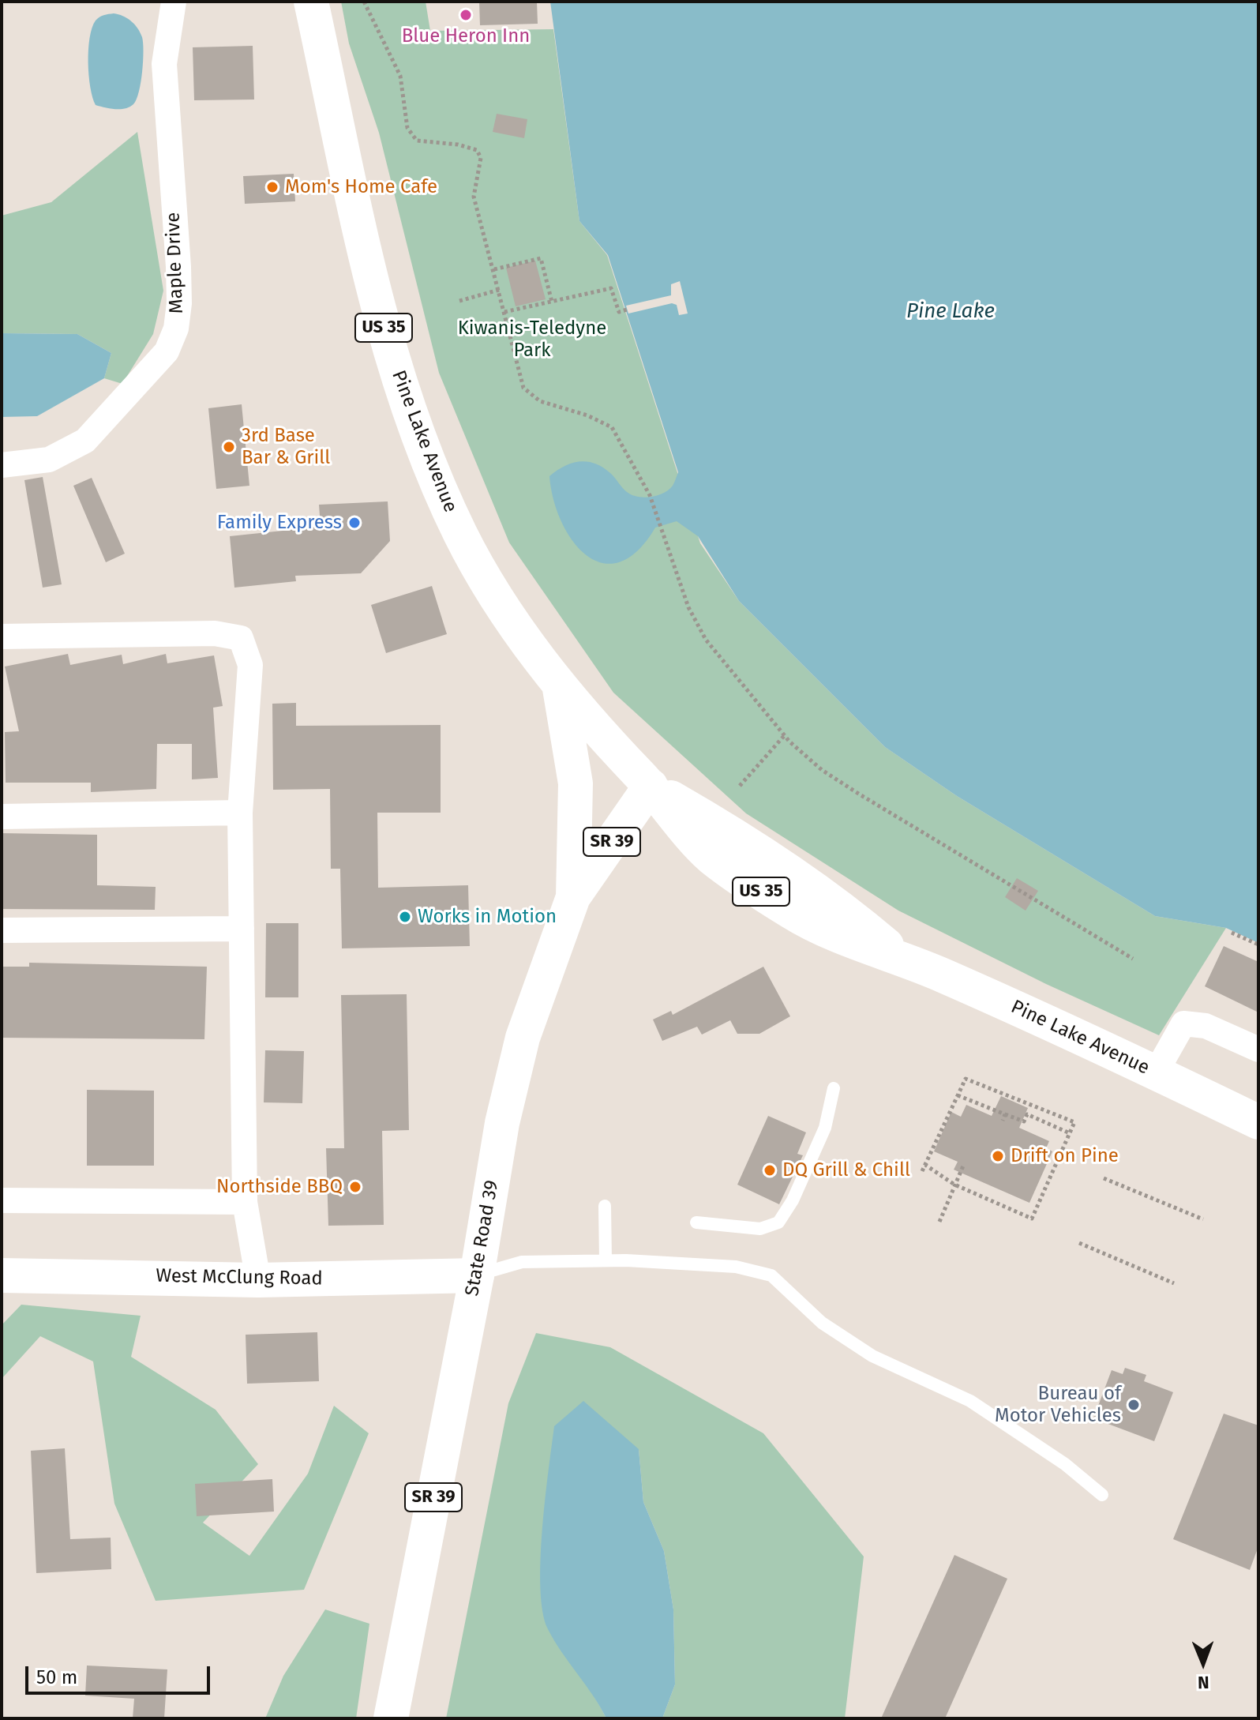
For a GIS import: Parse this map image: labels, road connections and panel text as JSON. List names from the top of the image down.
{
  "streets": {
    "main road": [
      "US 35",
      "Pine Lake Avenue",
      "SR 39",
      "State Road 39",
      "West McClung Road"
    ],
    "street": ["Maple Drive"]
  },
  "crossings": [
    ["Pine Lake Avenue", "State Road 39"],
    ["State Road 39", "West McClung Road"]
  ],
  "water": ["Pine Lake"],
  "parks": ["Kiwanis-Teledyne Park"],
  "places": [
    "Blue Heron Inn",
    "Mom's Home Cafe",
    "3rd Base Bar & Grill",
    "Family Express",
    "Works in Motion",
    "Drift on Pine",
    "DQ Grill & Chill",
    "Northside BBQ",
    "Bureau of Motor Vehicles"
  ],
  "scale_bar": "50 m",
  "north": "bottom"
}
